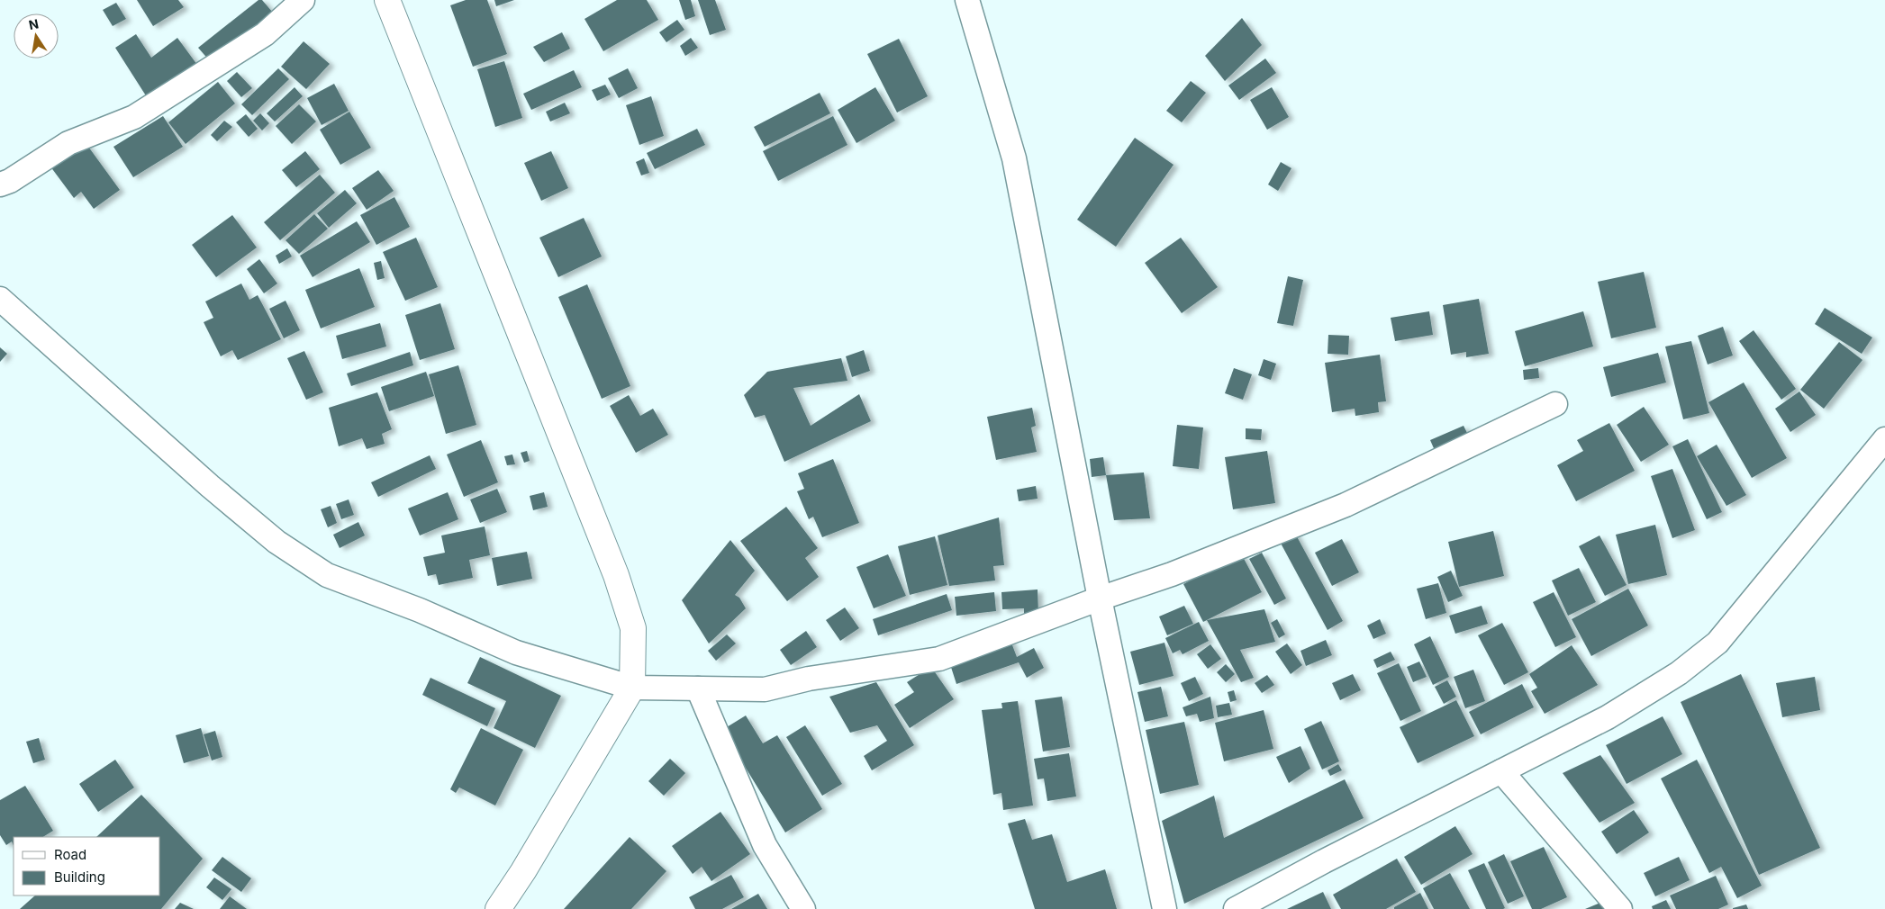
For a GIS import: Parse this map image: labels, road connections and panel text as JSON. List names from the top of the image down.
{
  "legend": ["Road", "Building"],
  "north": "top"
}
